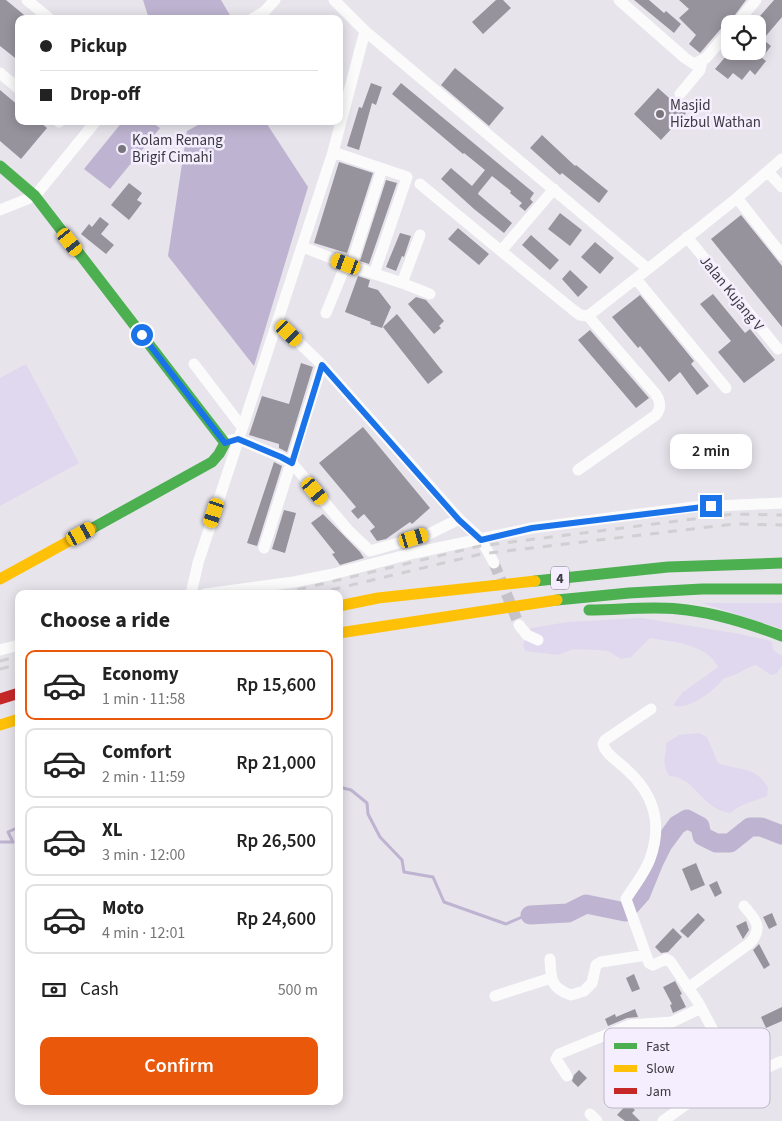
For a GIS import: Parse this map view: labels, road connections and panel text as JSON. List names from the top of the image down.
{
  "streets": {
    "main road": ["4"],
    "street": ["Jalan Kujang V"]
  },
  "places": ["Masjid Hizbul Wathan", "Kolam Renang Brigif Cimahi"],
  "legend": ["Fast", "Slow", "Jam"],
  "page": {
    "banner": ["Pickup", "Drop-off"],
    "bubble": "2 min",
    "heading": "Choose a ride",
    "list": [
      {
        "name": "Economy",
        "note": "1 min · 11:58",
        "value": "Rp 15,600"
      },
      {
        "name": "Comfort",
        "note": "2 min · 11:59",
        "value": "Rp 21,000"
      },
      {
        "name": "XL",
        "note": "3 min · 12:00",
        "value": "Rp 26,500"
      },
      {
        "name": "Moto",
        "note": "4 min · 12:01",
        "value": "Rp 24,600"
      }
    ],
    "pay": ["Cash", "500 m"],
    "buttons": "Confirm"
  }
}
